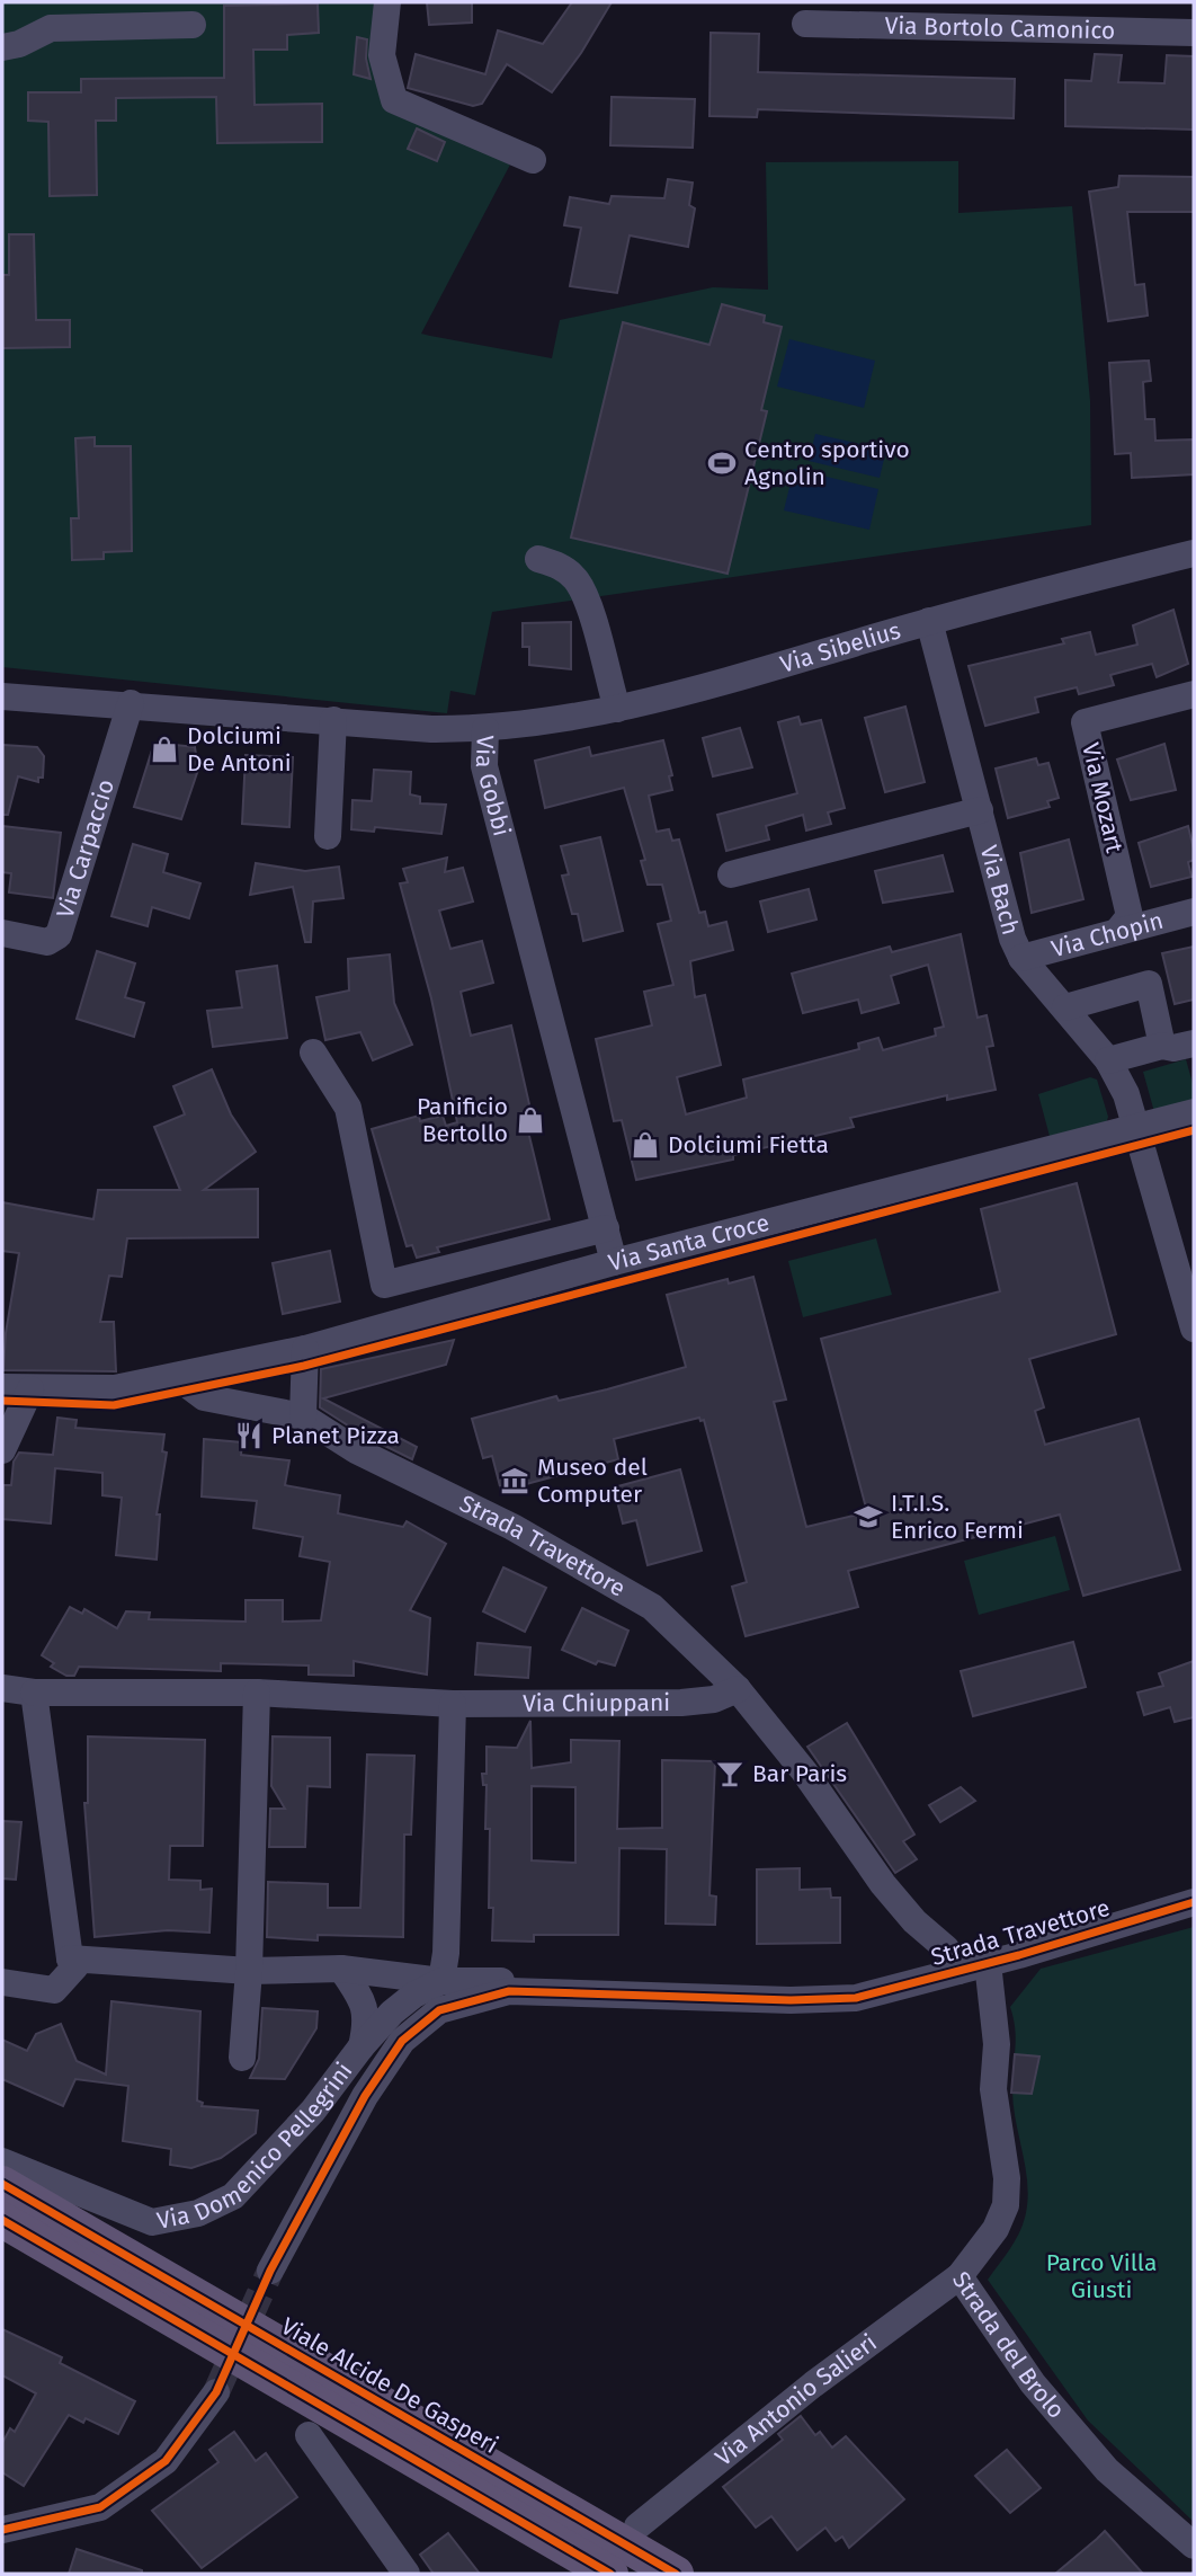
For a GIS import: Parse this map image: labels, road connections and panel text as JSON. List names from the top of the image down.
{
  "streets": {
    "main road": ["Viale Alcide De Gasperi"],
    "street": [
      "Via Bortolo Camonico",
      "Via Sibelius",
      "Via Gobbi",
      "Via Mozart",
      "Via Carpaccio",
      "Via Bach",
      "Via Chopin",
      "Via Santa Croce",
      "Strada Travettore",
      "Via Chiuppani",
      "Via Domenico Pellegrini",
      "Strada del Brolo",
      "Via Antonio Salieri"
    ]
  },
  "crossings": [
    ["Via Sibelius", "Via Gobbi"],
    ["Via Sibelius", "Via Bach"],
    ["Via Gobbi", "Via Carpaccio"],
    ["Via Gobbi", "Via Santa Croce"],
    ["Via Mozart", "Via Chopin"],
    ["Via Bach", "Via Chopin"],
    ["Via Bach", "Via Santa Croce"],
    ["Via Santa Croce", "Strada Travettore"],
    ["Strada Travettore", "Via Chiuppani"],
    ["Strada Travettore", "Strada del Brolo"],
    ["Strada del Brolo", "Via Antonio Salieri"]
  ],
  "parks": ["Parco Villa Giusti"],
  "places": {
    "sports": ["Centro sportivo Agnolin"],
    "shop": ["Dolciumi De Antoni", "Panificio Bertollo", "Dolciumi Fietta"],
    "restaurant": ["Planet Pizza"],
    "museum": ["Museo del Computer"],
    "school or university": ["I.T.I.S. Enrico Fermi"],
    "bar": ["Bar Paris"]
  }
}
